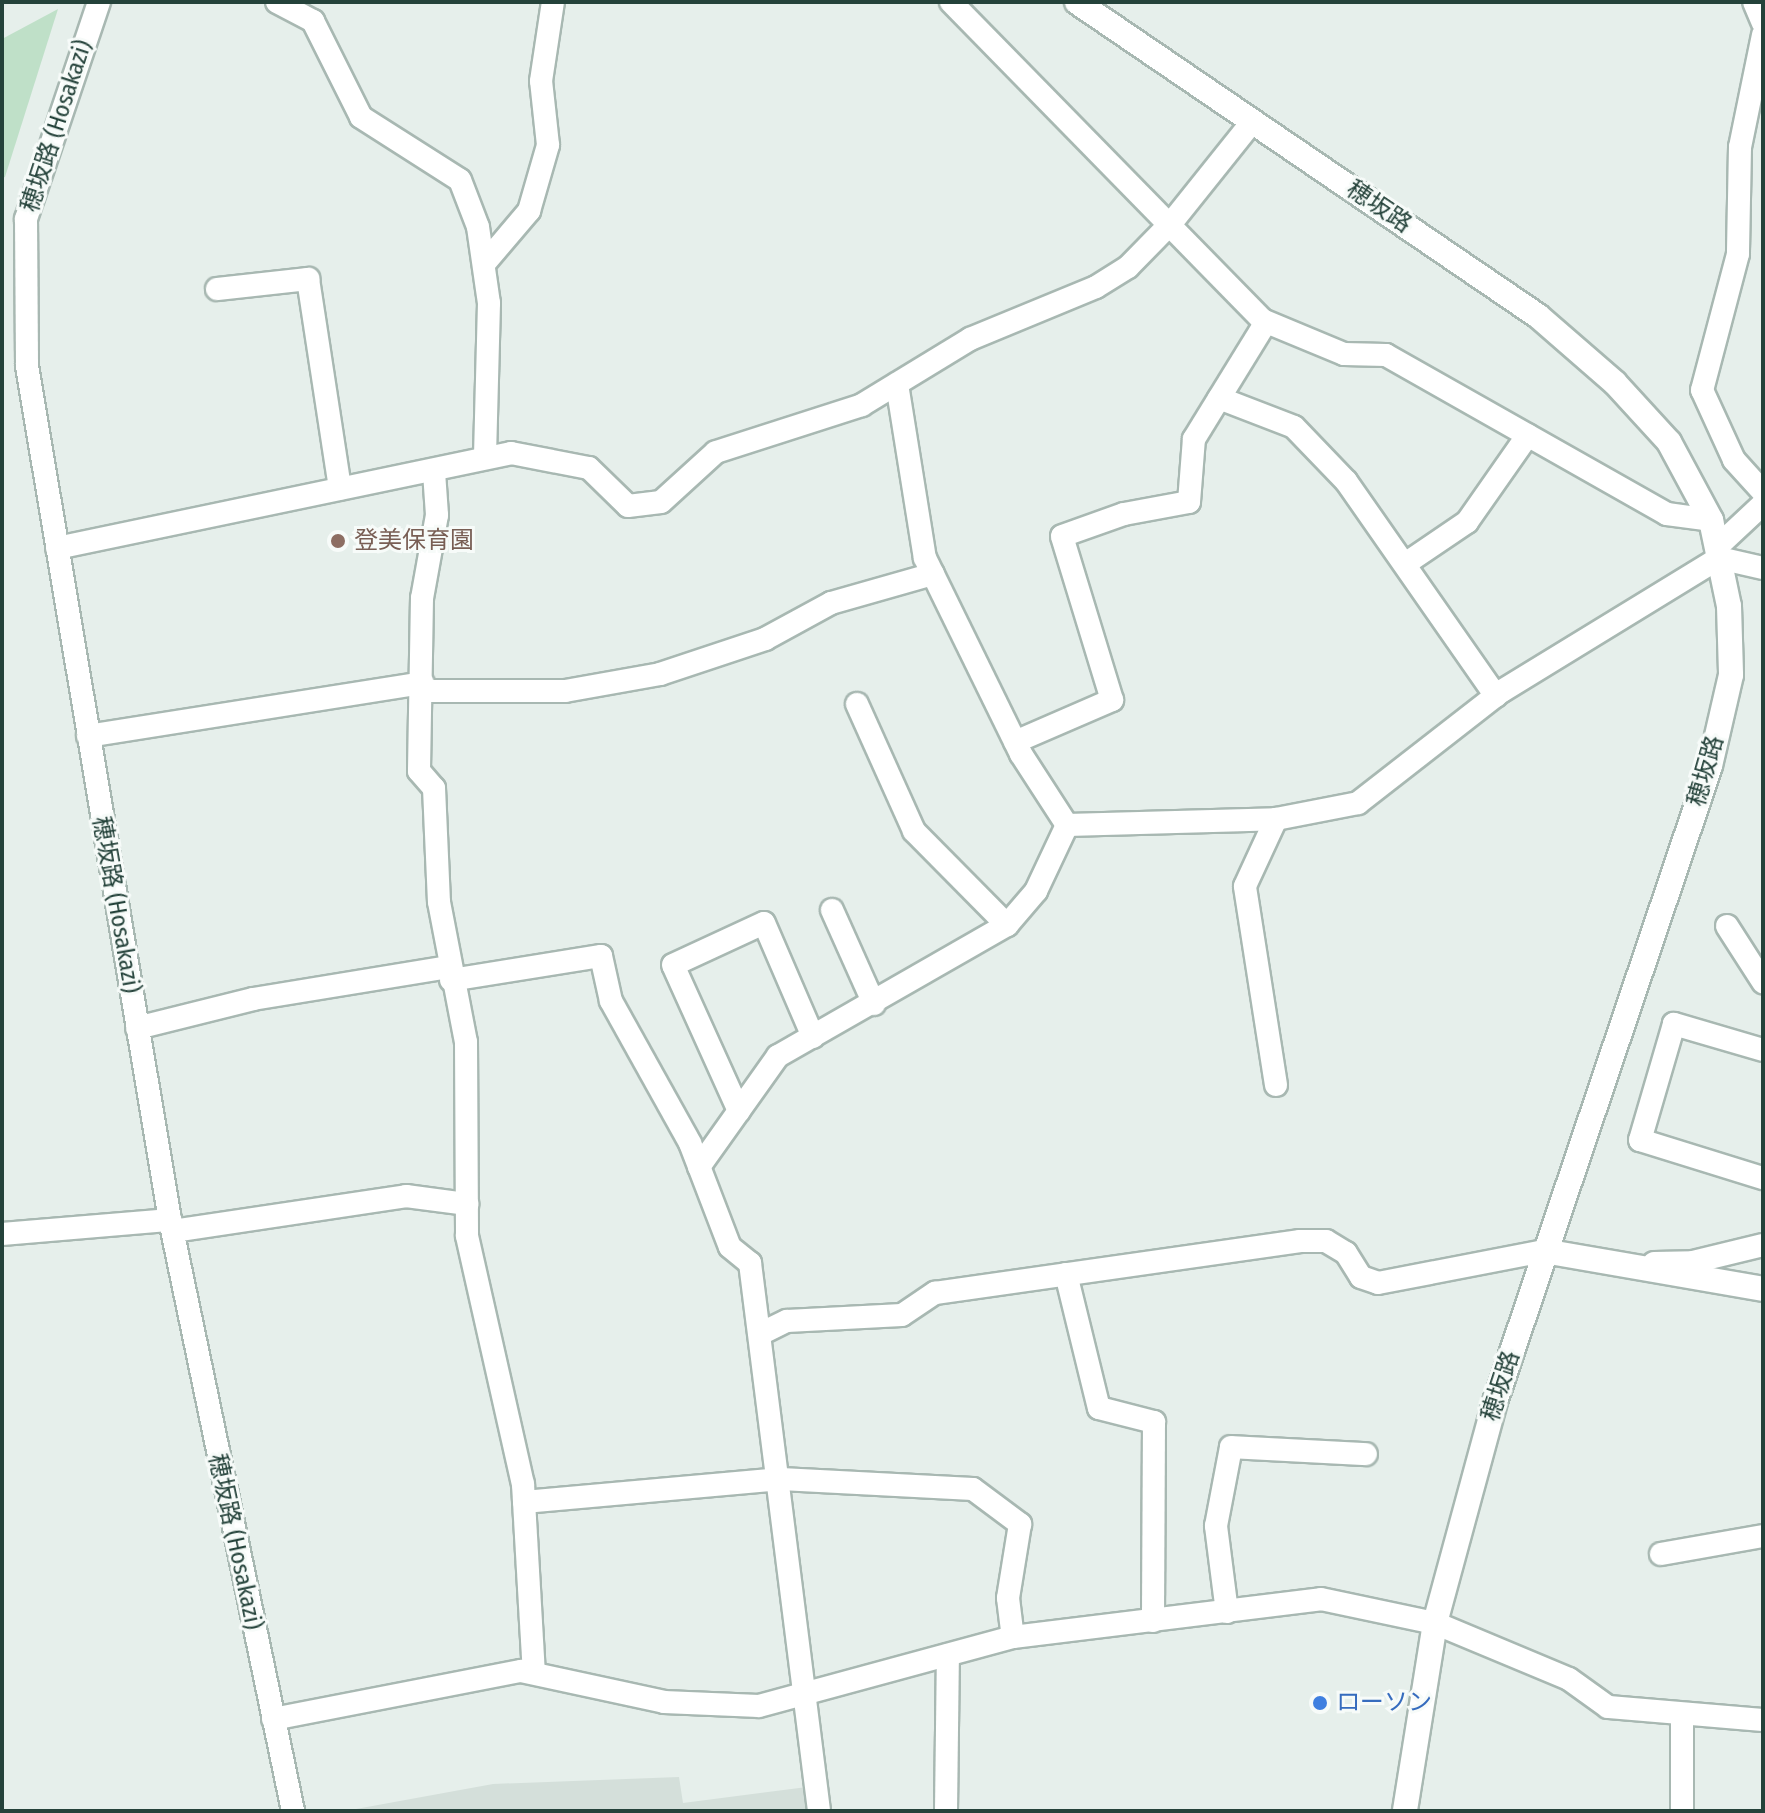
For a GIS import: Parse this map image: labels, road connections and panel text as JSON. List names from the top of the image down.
{
  "streets": {
    "main road": ["穂坂路"],
    "street": ["穂坂路 (Hosakazi)"]
  },
  "places": ["登美保育園", "ローソン"]
}
